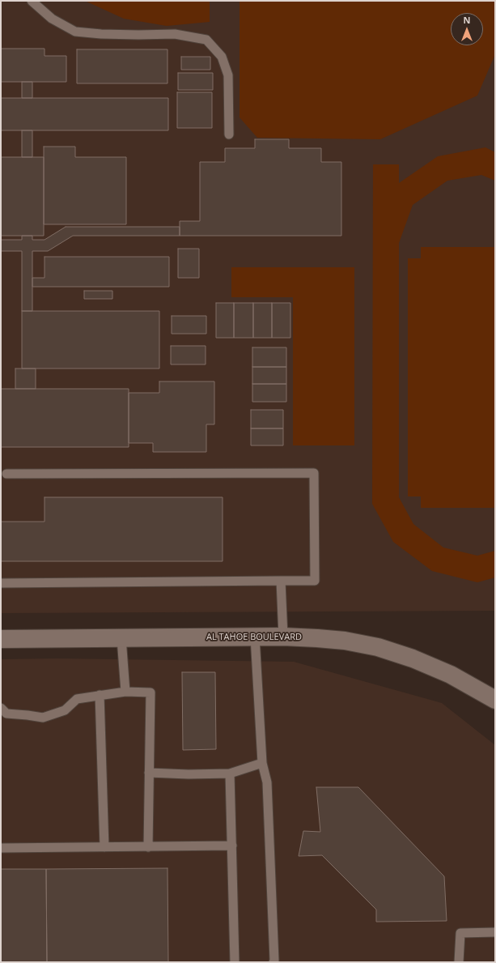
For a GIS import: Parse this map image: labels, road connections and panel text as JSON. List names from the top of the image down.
{
  "streets": {
    "main road": ["AL TAHOE BOULEVARD"]
  },
  "north": "top"
}
